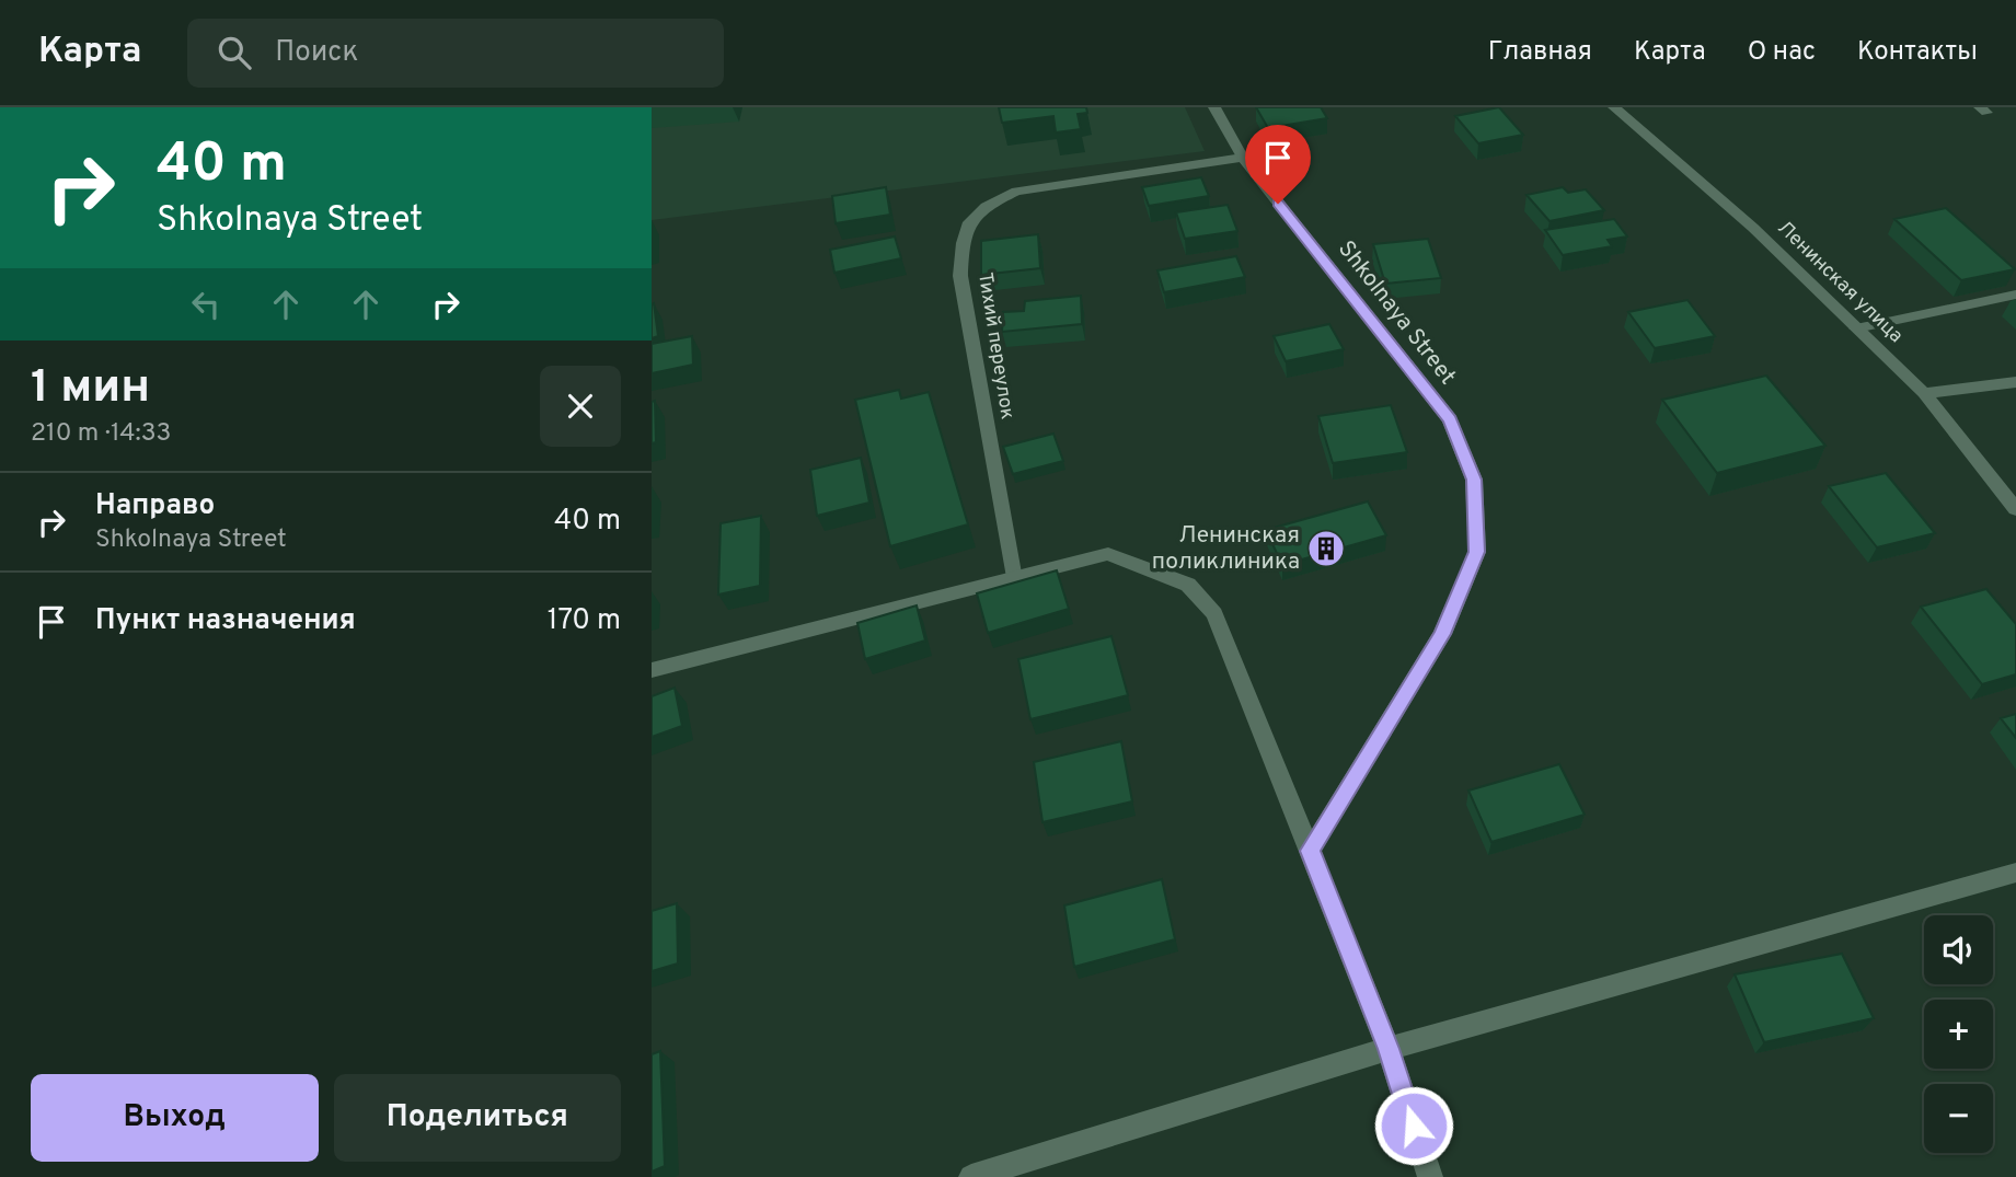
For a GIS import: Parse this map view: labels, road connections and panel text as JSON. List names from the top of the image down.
{
  "streets": {
    "street": ["Ленинская улица", "Shkolnaya Street", "Тихий переулок"]
  },
  "crossings": [
    ["Shkolnaya Street", "Тихий переулок"]
  ],
  "places": {
    "building": ["Ленинская поликлиника"]
  },
  "page": {
    "header": "Карта",
    "search": "Поиск",
    "nav": [
      "Главная",
      "Карта",
      "О нас",
      "Контакты"
    ],
    "turn": ["40 m", "Shkolnaya Street"],
    "heading": ["1 мин", "210 m · 14:33"],
    "list": [
      {
        "name": "Направо",
        "note": "Shkolnaya Street",
        "value": "40 m"
      },
      {
        "name": "Пункт назначения",
        "value": "170 m"
      }
    ],
    "map_buttons": ["+", "−"],
    "buttons": ["Выход", "Поделиться"]
  }
}
